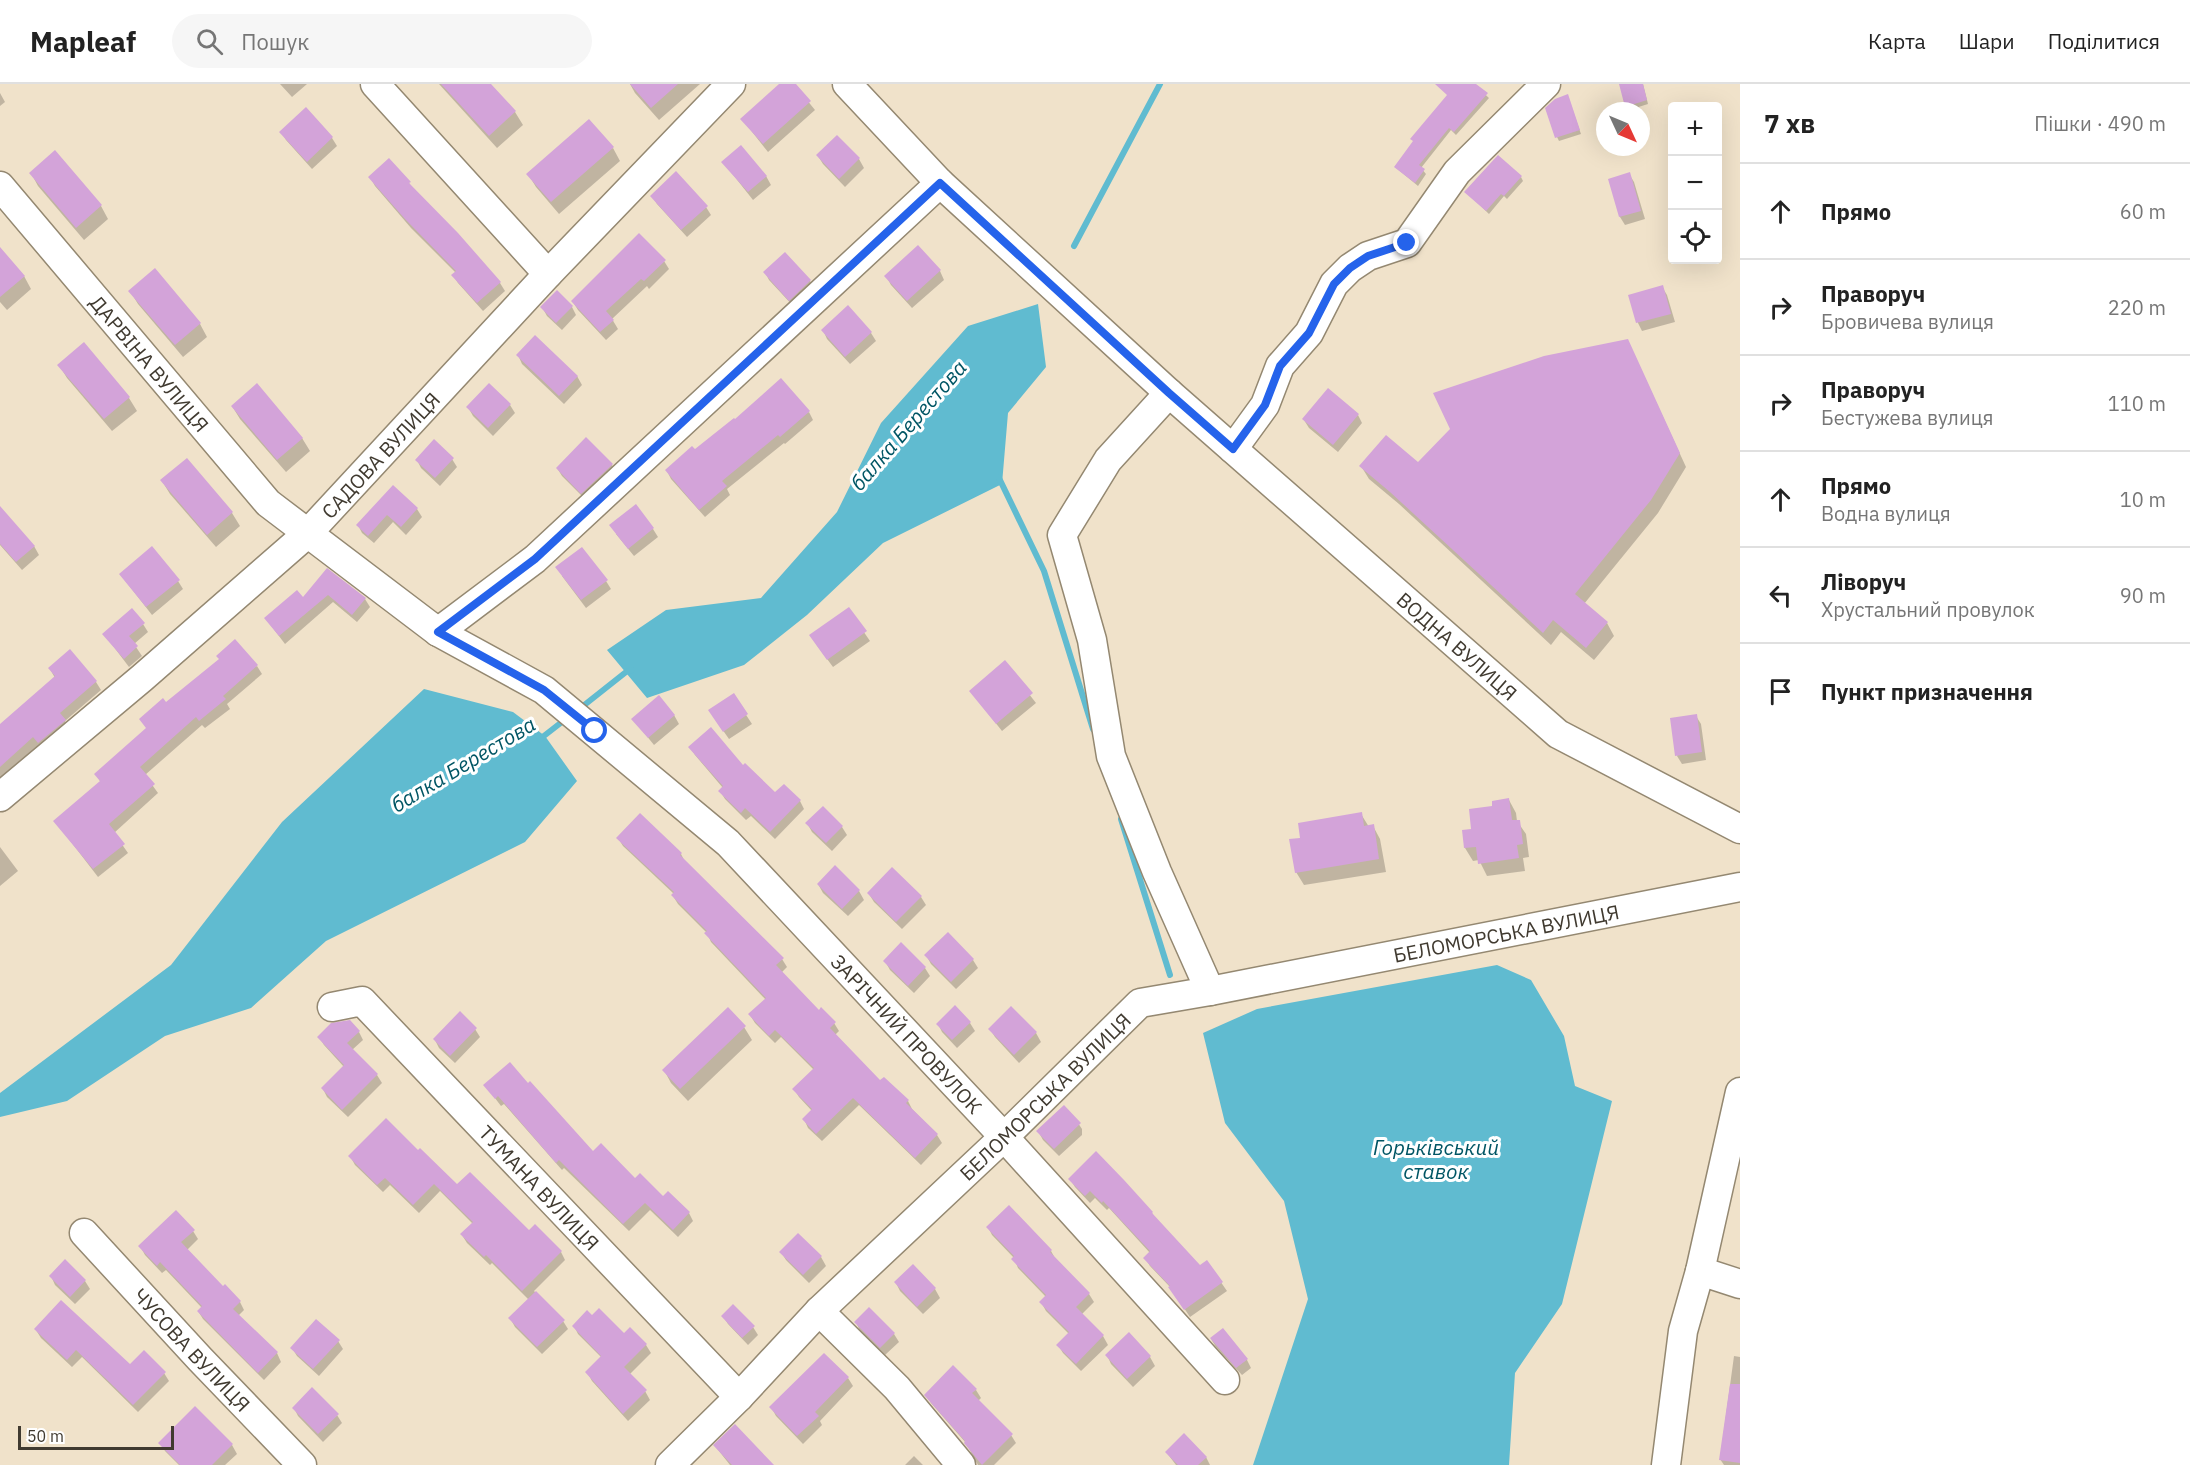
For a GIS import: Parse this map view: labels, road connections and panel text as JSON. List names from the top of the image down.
{
  "streets": {
    "street": [
      "ДАРВІНА ВУЛИЦЯ",
      "САДОВА ВУЛИЦЯ",
      "ВОДНА ВУЛИЦЯ",
      "БЕЛОМОРСЬКА ВУЛИЦЯ",
      "ЗАРІЧНИЙ ПРОВУЛОК",
      "ТУМАНА ВУЛИЦЯ",
      "ЧУСОВА ВУЛИЦЯ"
    ]
  },
  "crossings": [
    ["ДАРВІНА ВУЛИЦЯ", "САДОВА ВУЛИЦЯ"],
    ["ДАРВІНА ВУЛИЦЯ", "ЗАРІЧНИЙ ПРОВУЛОК"],
    ["БЕЛОМОРСЬКА ВУЛИЦЯ", "ЗАРІЧНИЙ ПРОВУЛОК"],
    ["БЕЛОМОРСЬКА ВУЛИЦЯ", "ТУМАНА ВУЛИЦЯ"]
  ],
  "water": ["балка Берестова", "Горьківський ставок"],
  "scale_bar": "50 m",
  "north": "bottom right",
  "page": {
    "header": "Mapleaf",
    "search": "Пошук",
    "nav": ["Карта", "Шари", "Поділитися"],
    "heading": ["7 хв", "Пішки · 490 m"],
    "map_buttons": ["+", "−"],
    "list": [
      ["Прямо", "60 m"],
      ["Праворуч", "Бровичева вулиця", "220 m"],
      ["Праворуч", "Бестужева вулиця", "110 m"],
      ["Прямо", "Водна вулиця", "10 m"],
      ["Ліворуч", "Хрустальний провулок", "90 m"],
      "Пункт призначення"
    ],
    "scale": "50 m"
  }
}
